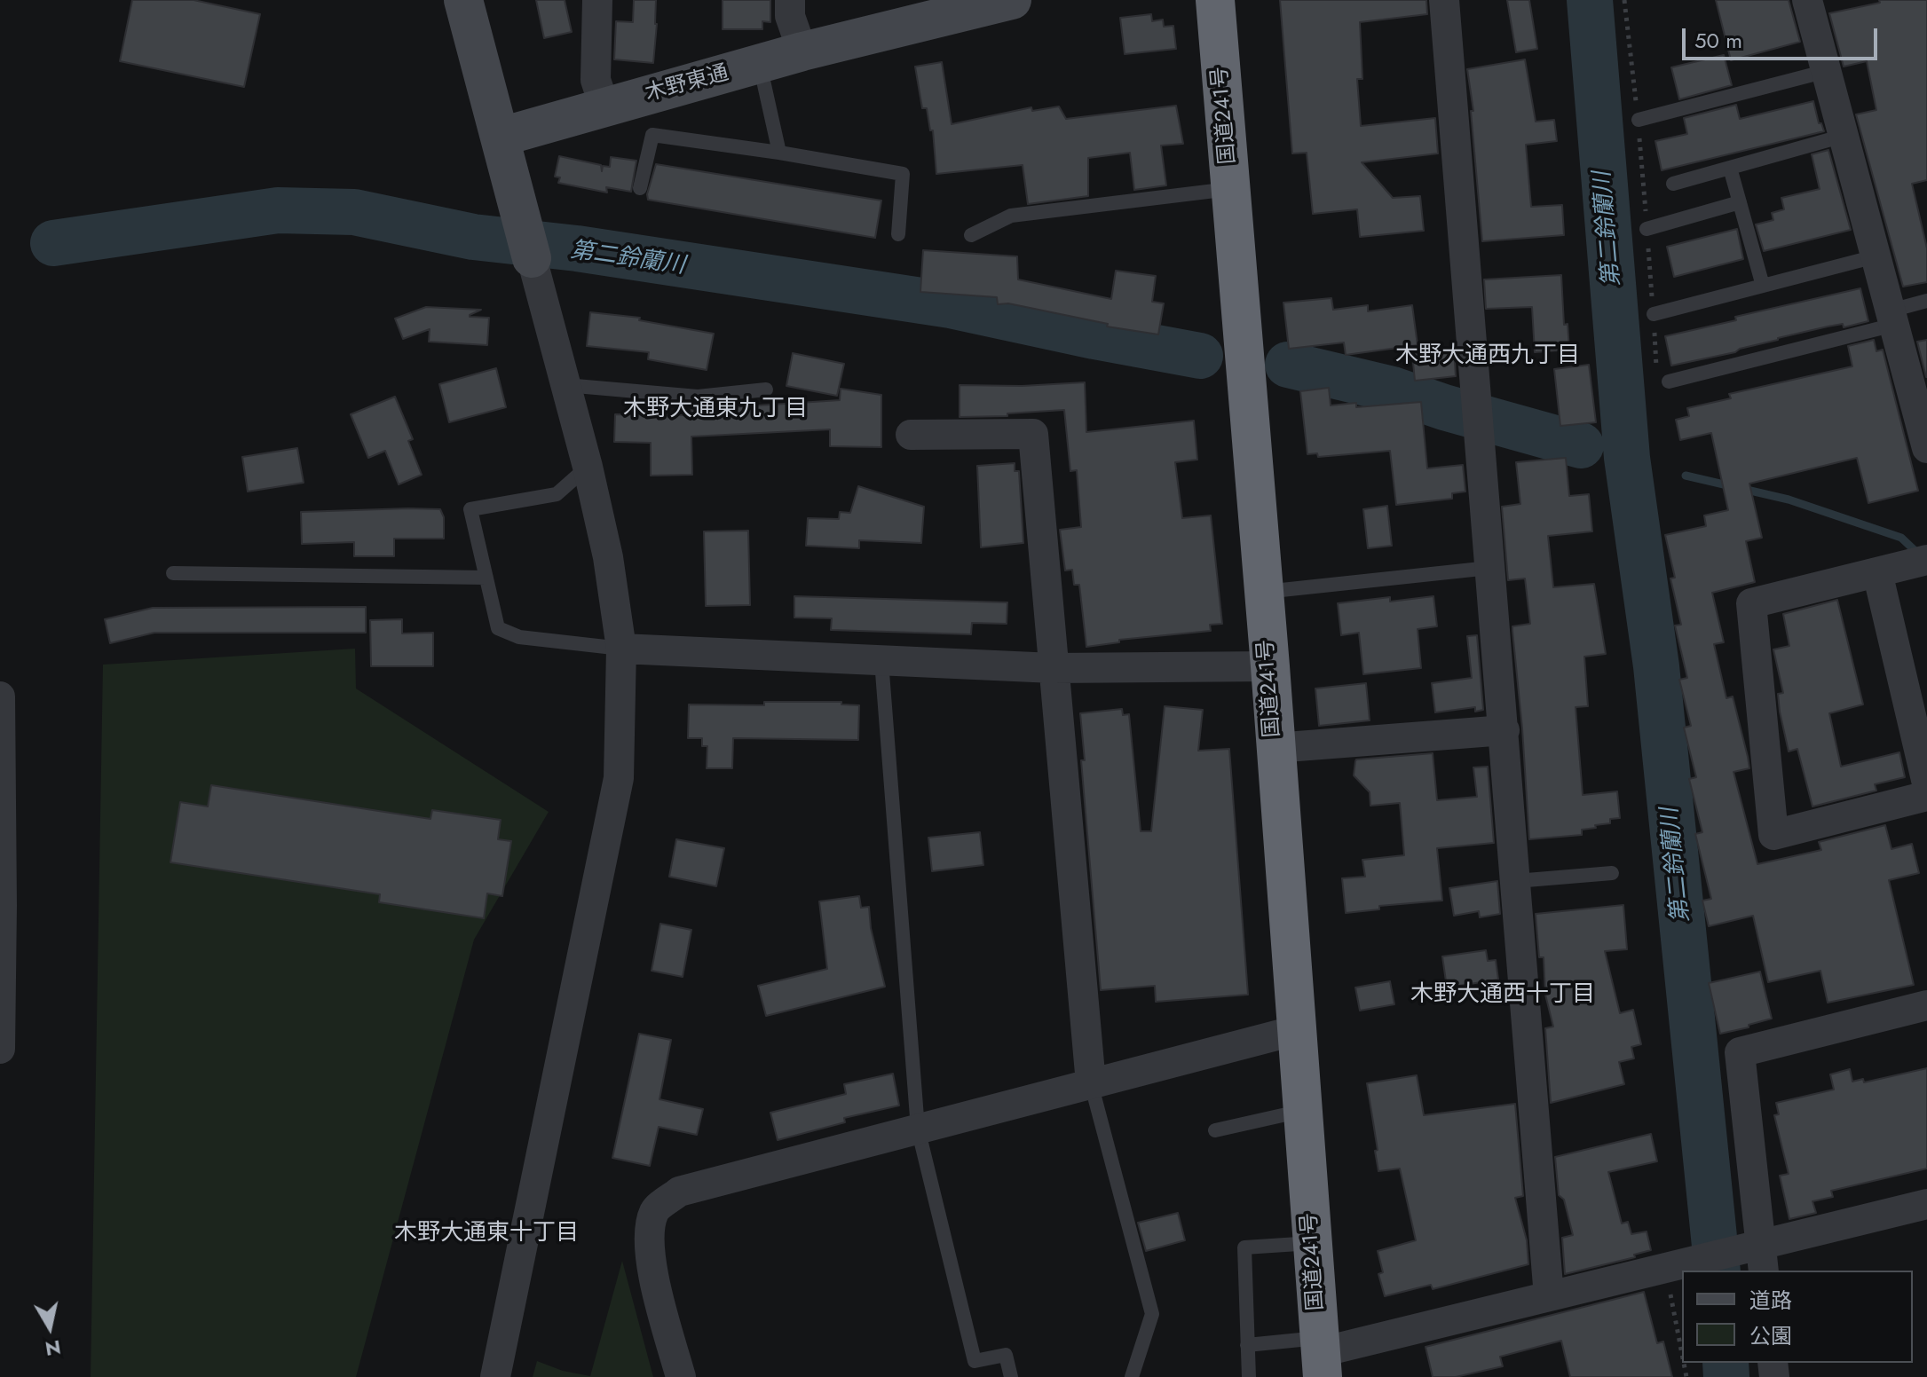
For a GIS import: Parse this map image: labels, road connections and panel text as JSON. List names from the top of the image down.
{
  "streets": {
    "highway": ["国道241号"],
    "street": ["木野東通"]
  },
  "districts": [
    "木野大通西九丁目",
    "木野大通東九丁目",
    "木野大通西十丁目",
    "木野大通東十丁目"
  ],
  "water": ["第二鈴蘭川"],
  "legend": ["道路", "公園"],
  "scale_bar": "50 m",
  "north": "bottom"
}
